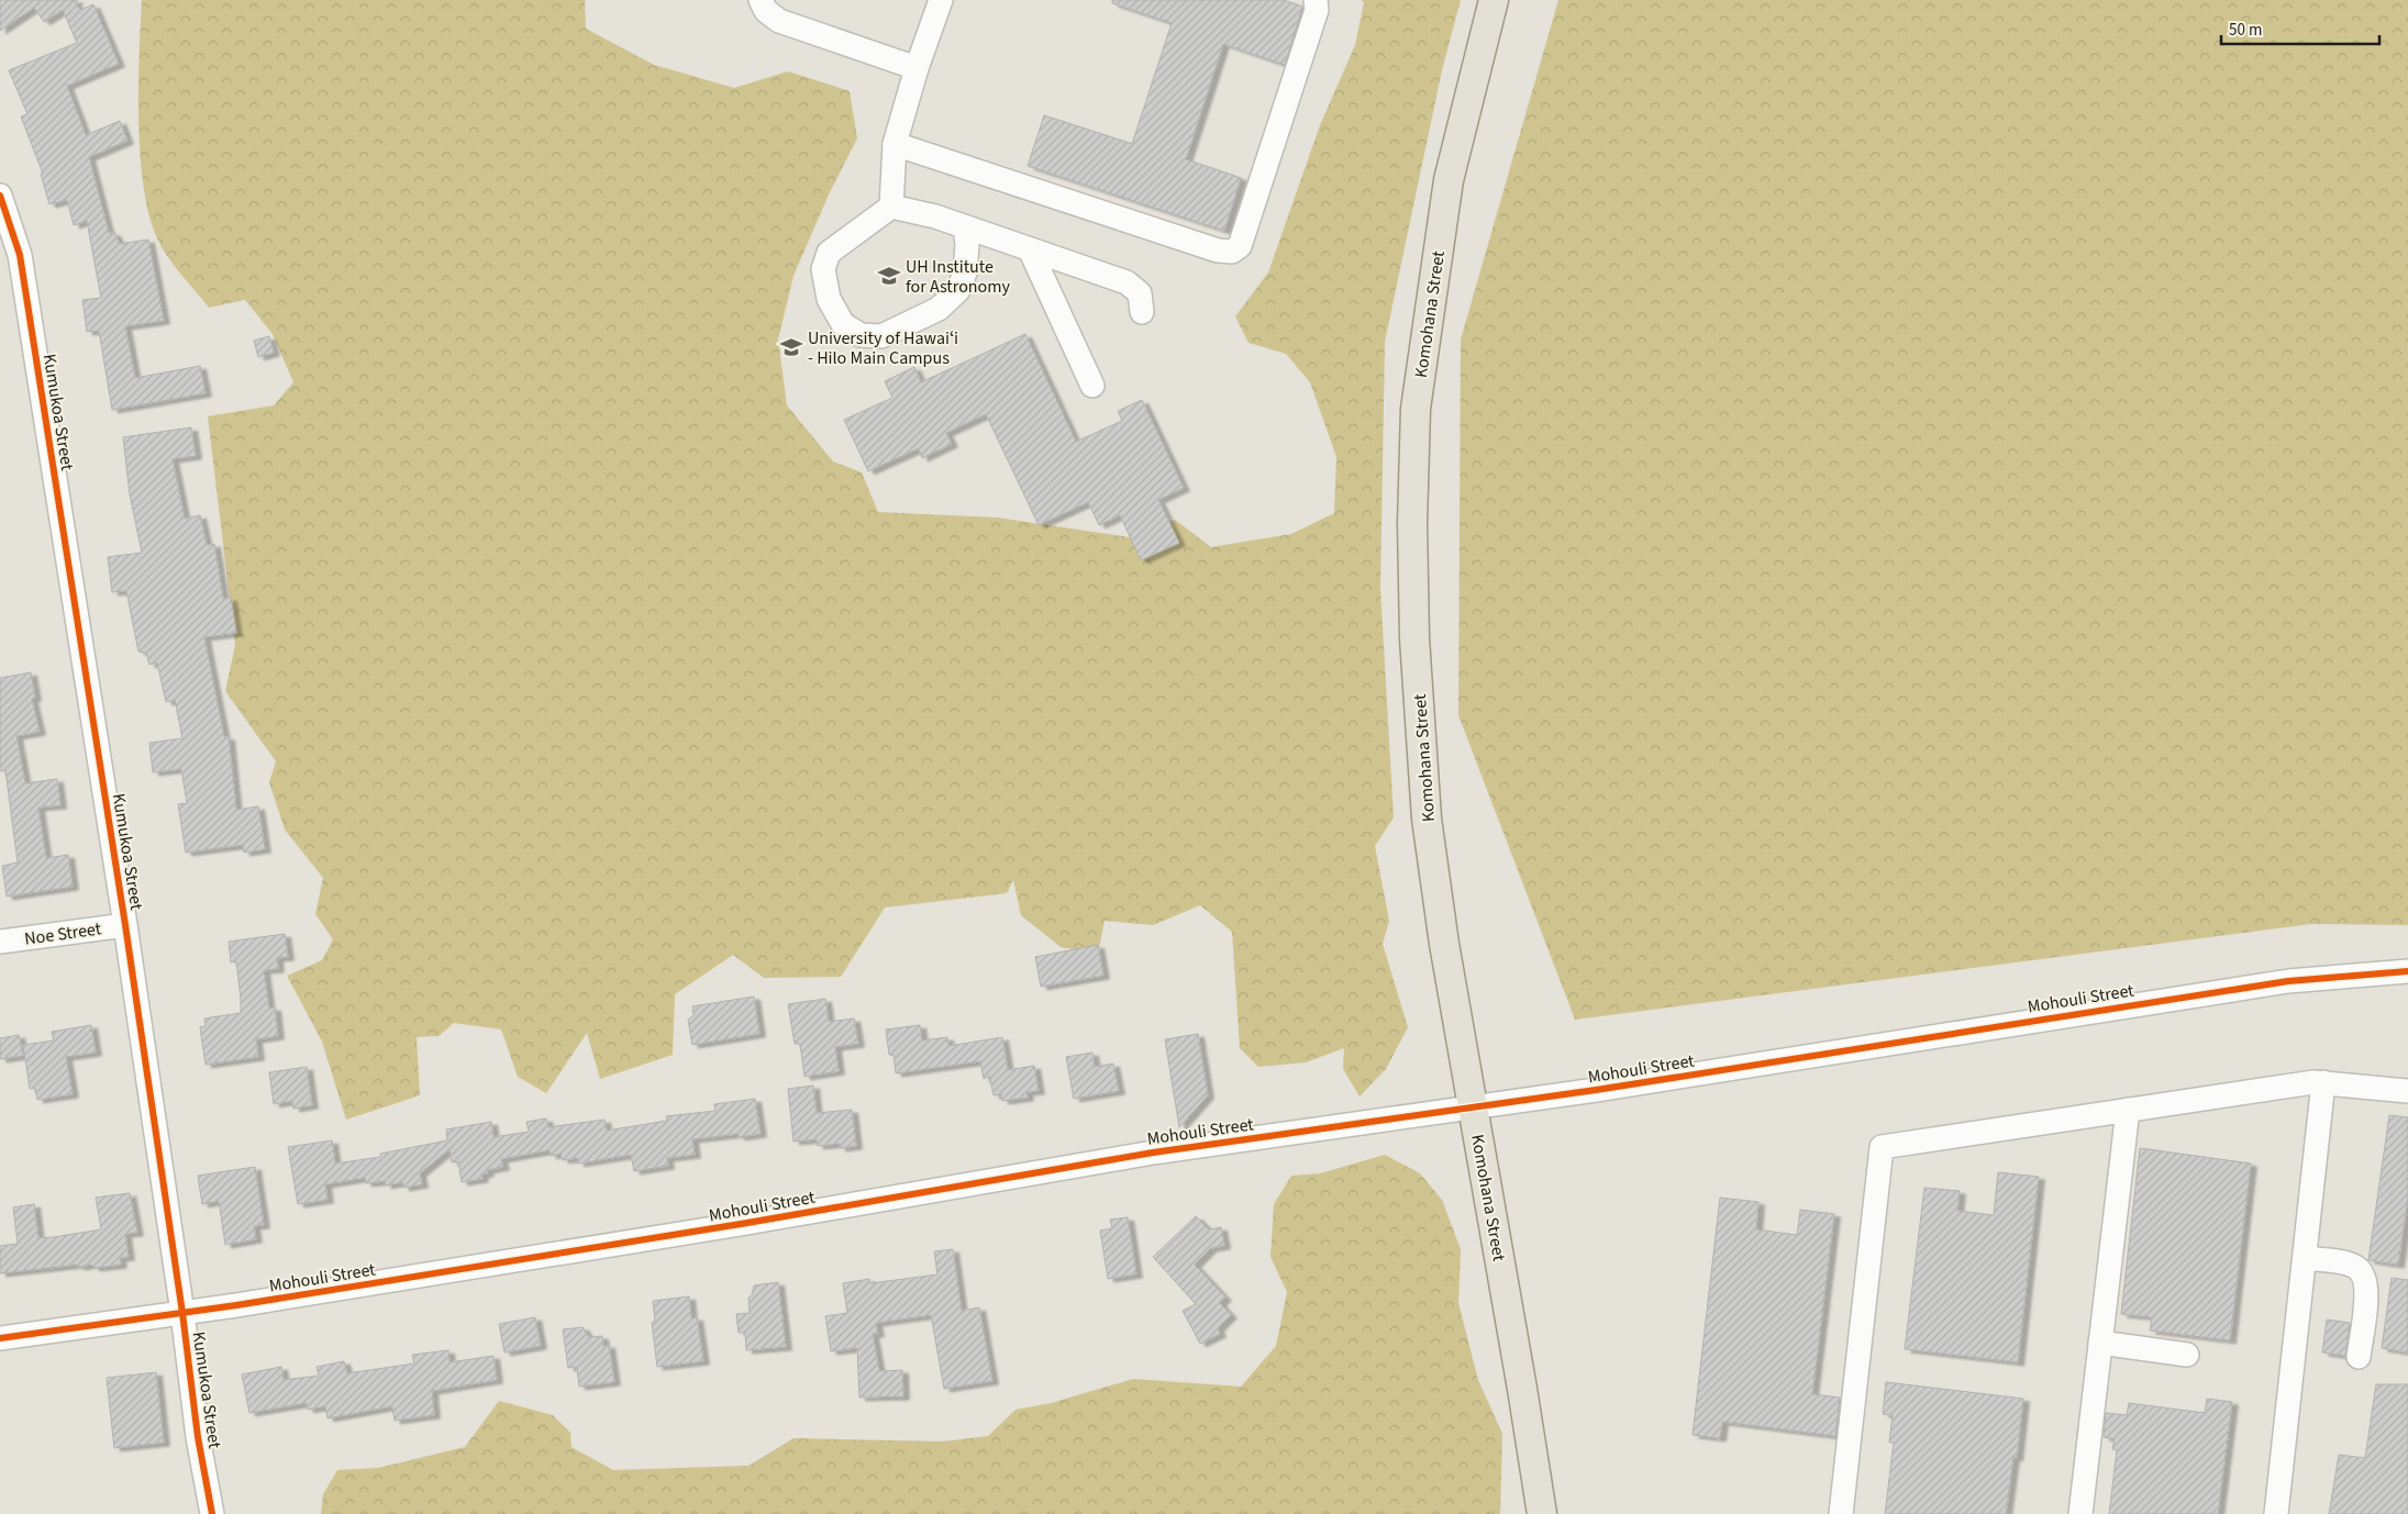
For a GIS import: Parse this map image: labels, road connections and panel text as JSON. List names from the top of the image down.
{
  "streets": {
    "main road": ["Komohana Street"],
    "street": ["Kumukoa Street", "Noe Street", "Mohouli Street"]
  },
  "crossings": [
    ["Komohana Street", "Mohouli Street"],
    ["Kumukoa Street", "Noe Street"],
    ["Kumukoa Street", "Mohouli Street"]
  ],
  "places": {
    "school or university": ["UH Institute for Astronomy", "University of Hawaiʻi - Hilo Main Campus"]
  },
  "scale_bar": "50 m"
}
